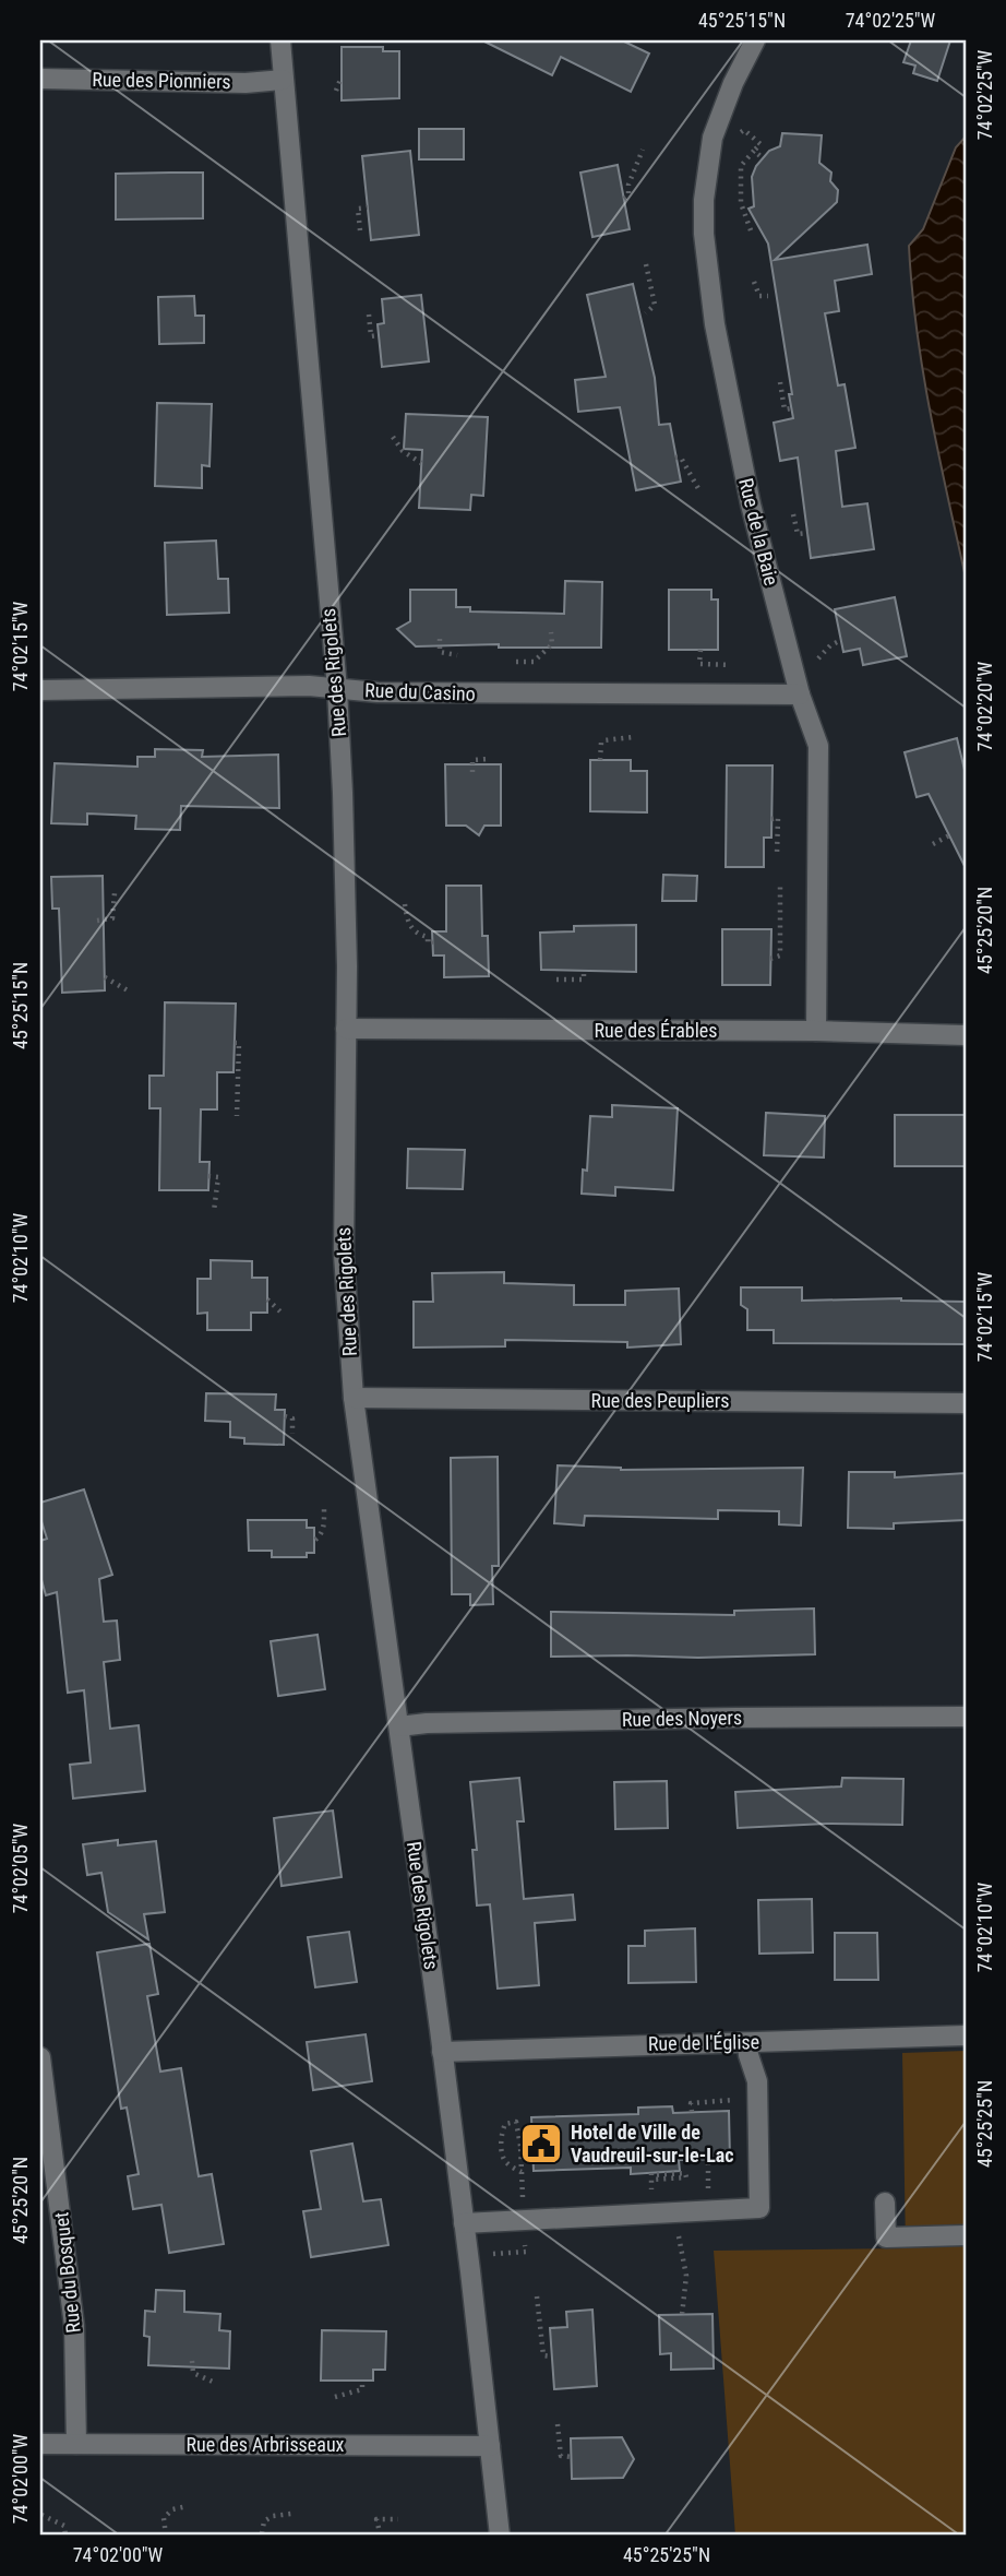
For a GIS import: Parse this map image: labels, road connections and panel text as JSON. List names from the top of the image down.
{
  "streets": {
    "street": [
      "Rue des Pionniers",
      "Rue de la Baie",
      "Rue des Rigolets",
      "Rue du Casino",
      "Rue des Érables",
      "Rue des Peupliers",
      "Rue des Noyers",
      "Rue de l'Église",
      "Rue du Bosquet",
      "Rue des Arbrisseaux"
    ]
  },
  "crossings": [
    ["Rue des Pionniers", "Rue des Rigolets"],
    ["Rue de la Baie", "Rue du Casino"],
    ["Rue de la Baie", "Rue des Érables"],
    ["Rue des Rigolets", "Rue du Casino"],
    ["Rue des Rigolets", "Rue des Érables"],
    ["Rue des Rigolets", "Rue des Peupliers"],
    ["Rue des Rigolets", "Rue des Noyers"],
    ["Rue des Rigolets", "Rue de l'Église"],
    ["Rue des Rigolets", "Rue des Arbrisseaux"],
    ["Rue du Bosquet", "Rue des Arbrisseaux"]
  ],
  "places": {
    "public building": ["Hotel de Ville de Vaudreuil-sur-le-Lac"]
  },
  "coordinates": [
    "45°25'15\"N",
    "74°02'25\"W",
    "74°02'15\"W",
    "74°02'20\"W",
    "45°25'20\"N",
    "74°02'10\"W",
    "74°02'05\"W",
    "45°25'25\"N",
    "74°02'00\"W"
  ]
}
